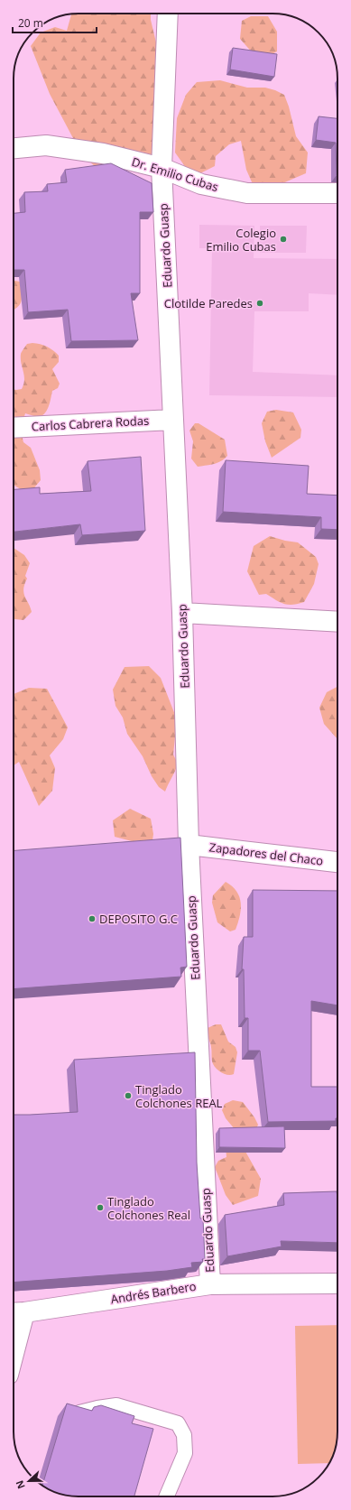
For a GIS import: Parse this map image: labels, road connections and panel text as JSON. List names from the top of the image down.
{
  "streets": {
    "street": [
      "Dr. Emilio Cubas",
      "Eduardo Guasp",
      "Carlos Cabrera Rodas",
      "Zapadores del Chaco",
      "Andrés Barbero"
    ]
  },
  "crossings": [
    ["Dr. Emilio Cubas", "Eduardo Guasp"],
    ["Eduardo Guasp", "Carlos Cabrera Rodas"],
    ["Eduardo Guasp", "Zapadores del Chaco"],
    ["Eduardo Guasp", "Andrés Barbero"]
  ],
  "places": [
    "Colegio Emilio Cubas",
    "Clotilde Paredes",
    "DEPOSITO G.C",
    "Tinglado Colchones REAL",
    "Tinglado Colchones Real"
  ],
  "scale_bar": "20 m",
  "north": "left"
}
